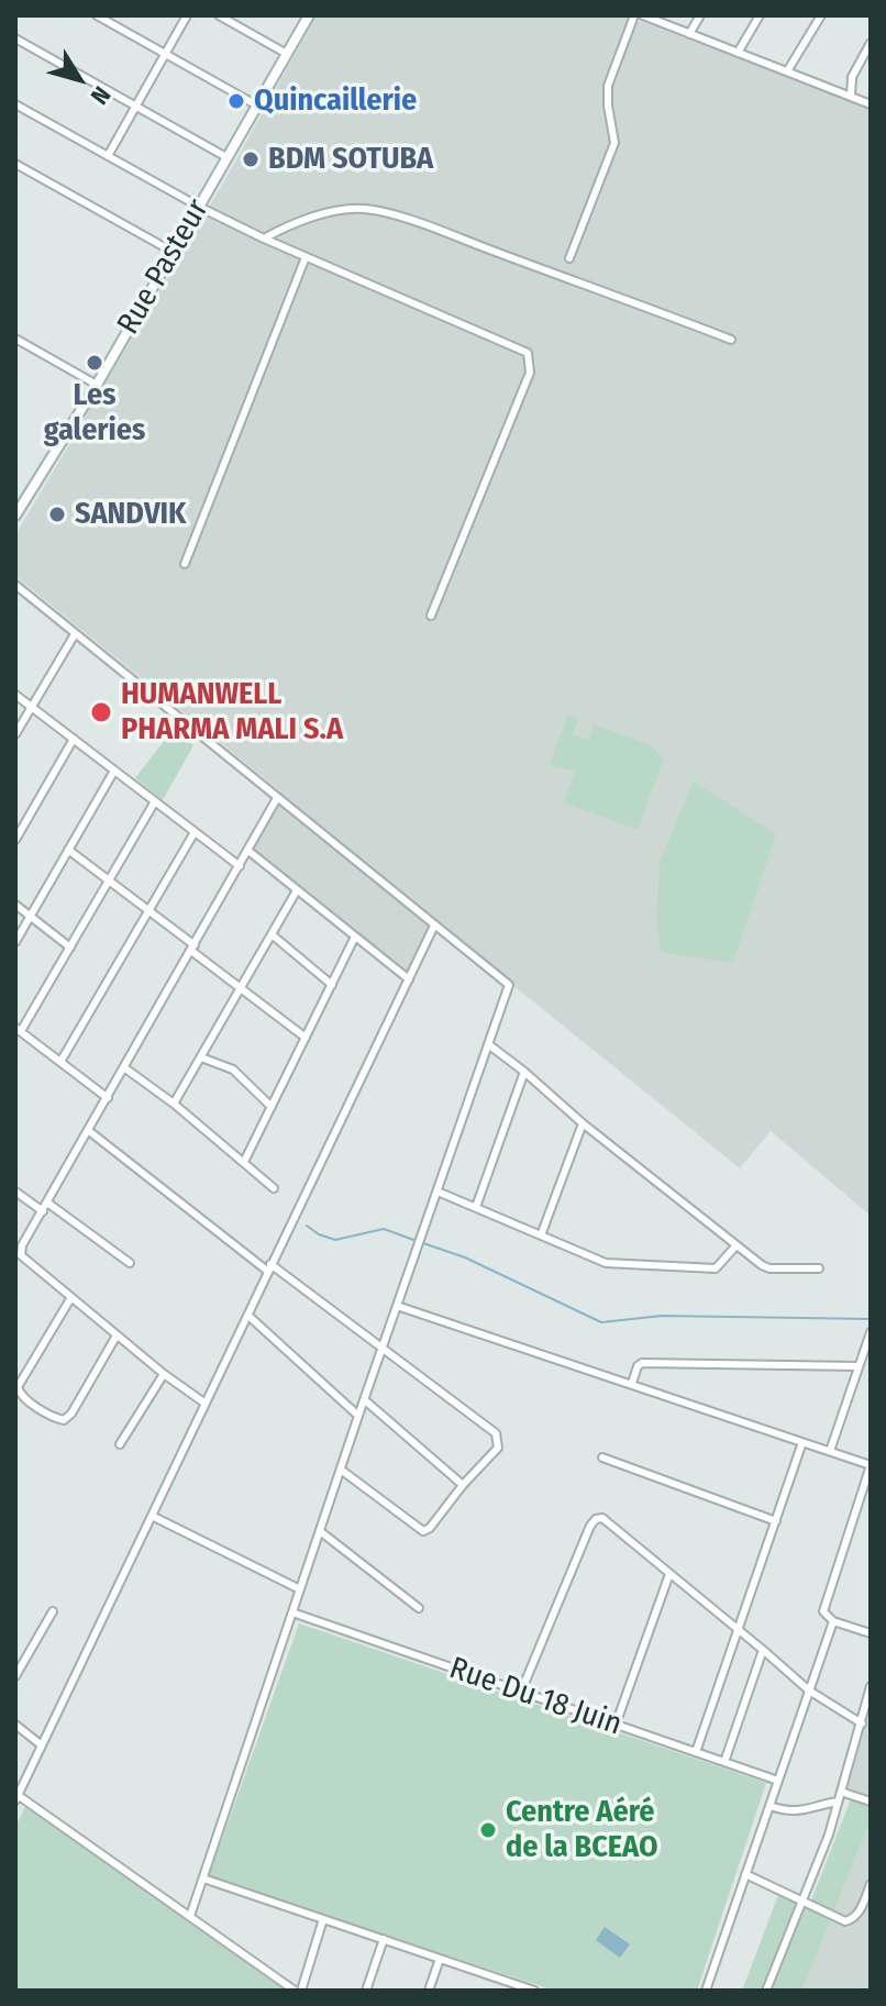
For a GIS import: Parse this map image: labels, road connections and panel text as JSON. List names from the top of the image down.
{
  "streets": {
    "main road": ["Rue Pasteur"],
    "street": ["Rue Du 18 Juin"]
  },
  "places": [
    "Quincaillerie",
    "BDM SOTUBA",
    "Les galeries",
    "SANDVIK",
    "HUMANWELL PHARMA MALI S.A",
    "Centre Aéré de la BCEAO"
  ],
  "north": "bottom right"
}
